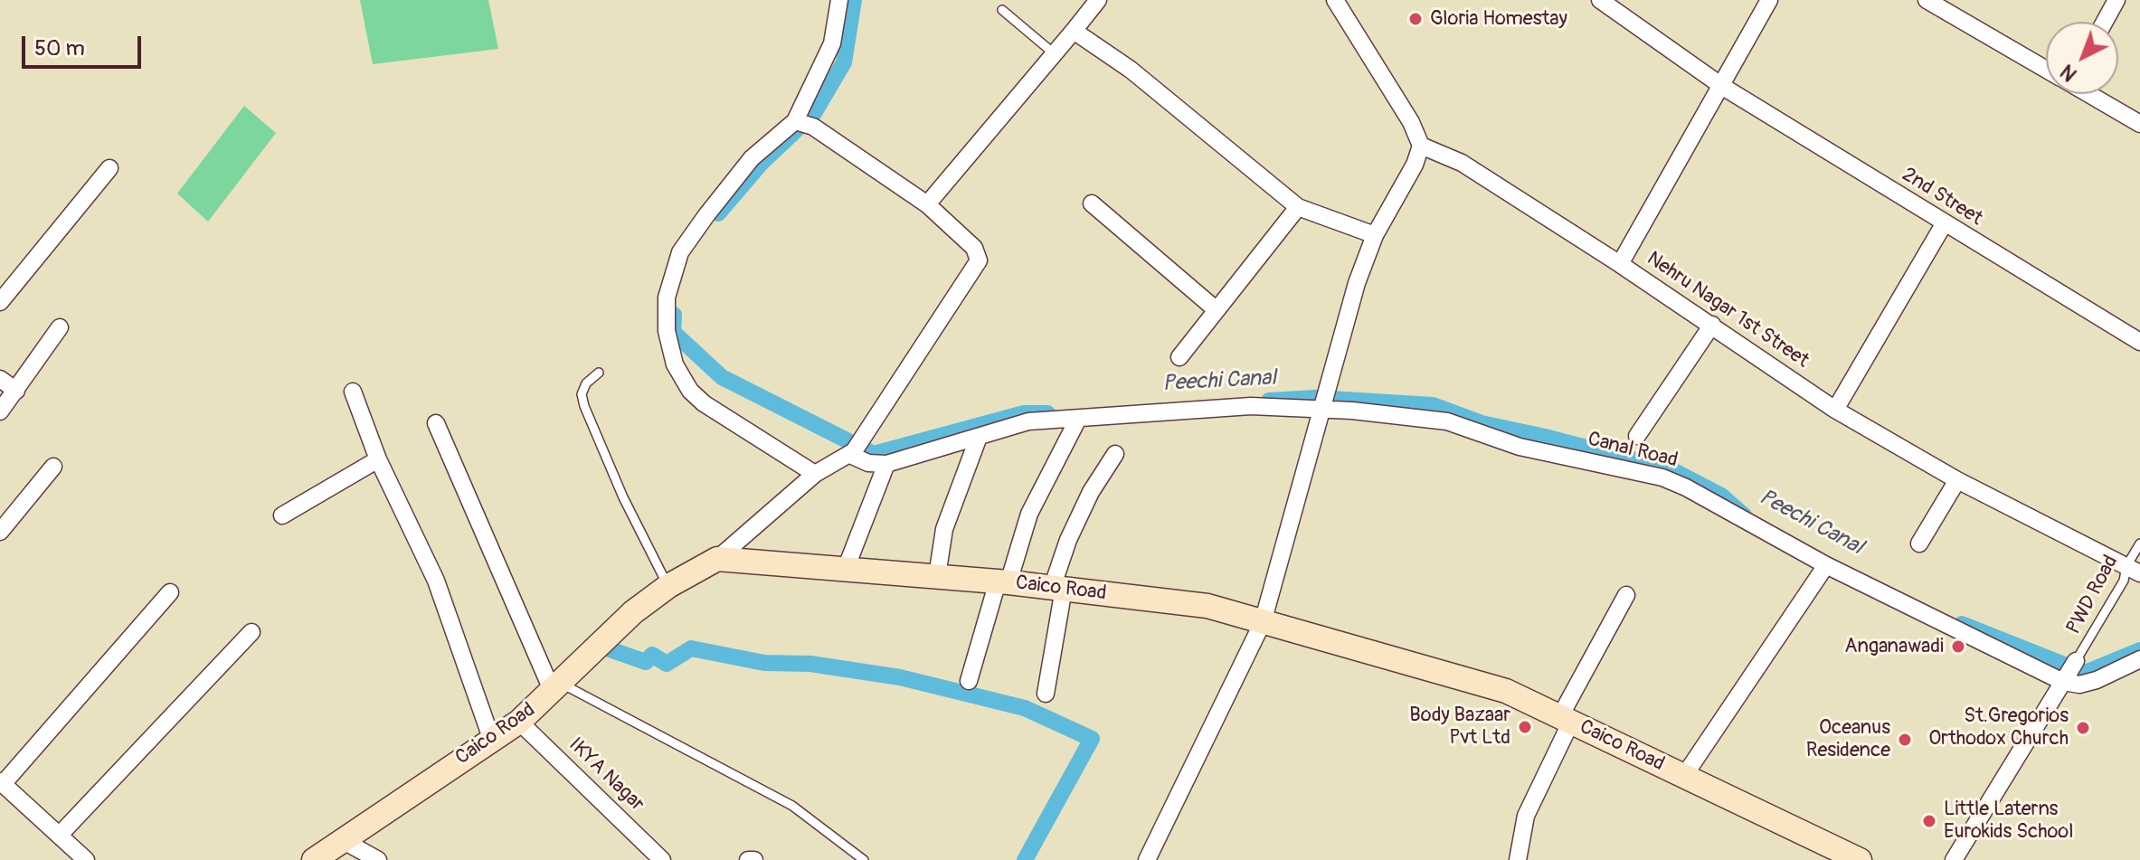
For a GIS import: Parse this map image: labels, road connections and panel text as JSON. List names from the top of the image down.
{
  "streets": {
    "street": [
      "2nd Street",
      "Nehru Nagar 1st Street",
      "Canal Road",
      "Caico Road",
      "IKYA Nagar"
    ],
    "lane": ["PWD Road"]
  },
  "crossings": [
    ["2nd Street", "Nehru Nagar 1st Street"],
    ["Nehru Nagar 1st Street", "PWD Road"],
    ["Canal Road", "PWD Road"],
    ["Caico Road", "IKYA Nagar"]
  ],
  "water": ["Peechi Canal"],
  "places": [
    "Gloria Homestay",
    "Anganawadi",
    "Body Bazaar Pvt Ltd",
    "St.Gregorios Orthodox Church",
    "Oceanus Residence",
    "Little Laterns Eurokids School"
  ],
  "scale_bar": "50 m",
  "north": "bottom left"
}
